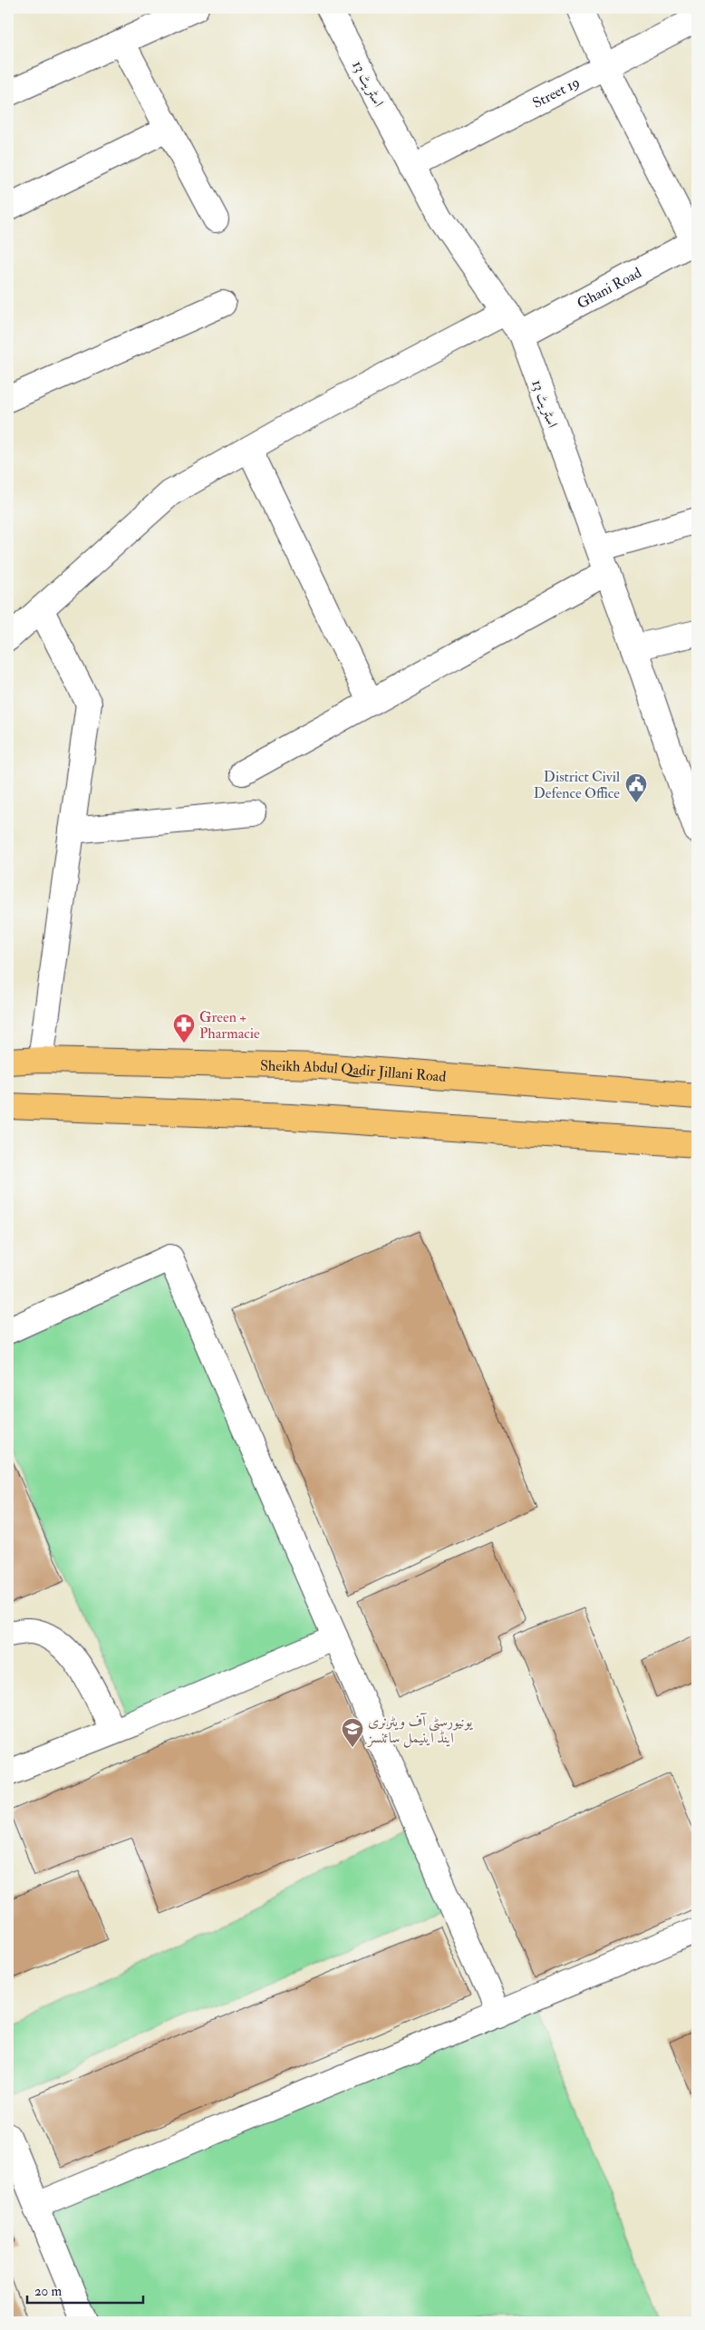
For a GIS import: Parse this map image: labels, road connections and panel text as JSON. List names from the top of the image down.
{
  "streets": {
    "main road": ["Sheikh Abdul Qadir Jillani Road"],
    "street": ["اسٹریٹ 13", "Street 19", "Ghani Road"]
  },
  "crossings": [
    ["اسٹریٹ 13", "Street 19"],
    ["اسٹریٹ 13", "Ghani Road"]
  ],
  "places": {
    "public building": ["District Civil Defence Office"],
    "pharmacy": ["Green + Pharmacie"],
    "school or university": ["یونیورسٹی آف ویٹرنری اینڈ اینیمل سائنسز"]
  },
  "scale_bar": "20 m"
}
